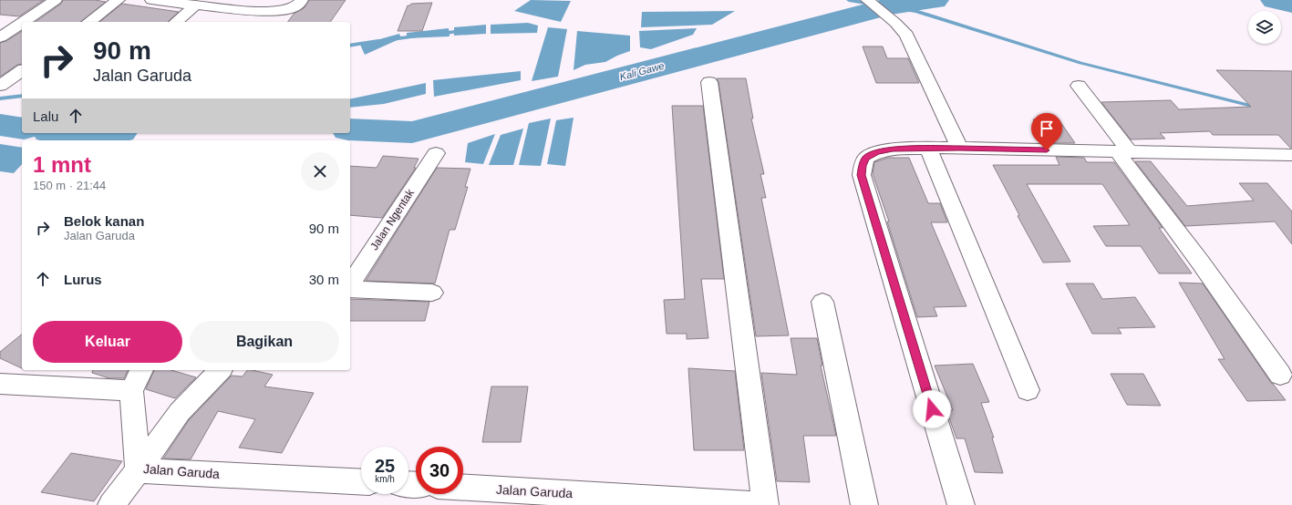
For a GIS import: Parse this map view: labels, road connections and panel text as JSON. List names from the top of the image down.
{
  "streets": {
    "street": ["Jalan Ngentak", "Jalan Garuda"]
  },
  "water": ["Kali Gawe"],
  "page": {
    "turn": ["90 m", "Jalan Garuda"],
    "then": "Lalu",
    "heading": ["1 mnt", "150 m · 21:44"],
    "list": [
      {
        "name": "Belok kanan",
        "note": "Jalan Garuda",
        "value": "90 m"
      },
      {
        "name": "Lurus",
        "value": "30 m"
      }
    ],
    "buttons": ["Keluar", "Bagikan"],
    "speed": "25 km/h",
    "limit": "30"
  }
}
